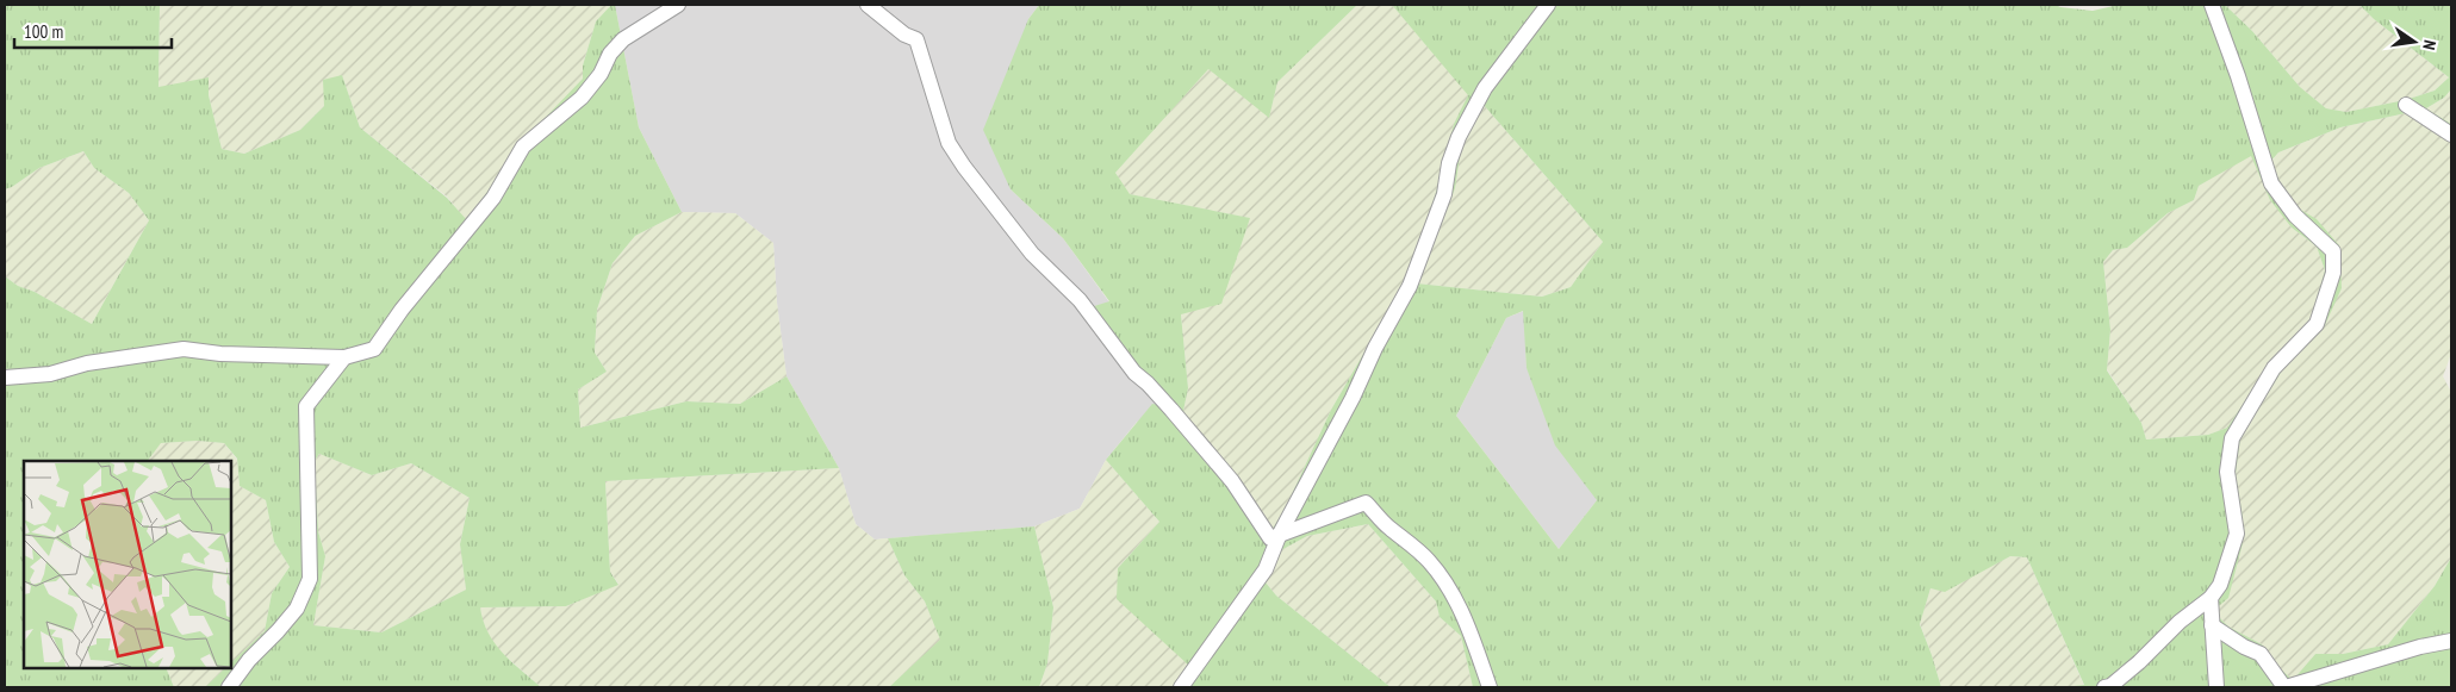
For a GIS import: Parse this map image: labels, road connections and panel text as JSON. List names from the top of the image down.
{
  "scale_bar": "100 m",
  "north": "right"
}
